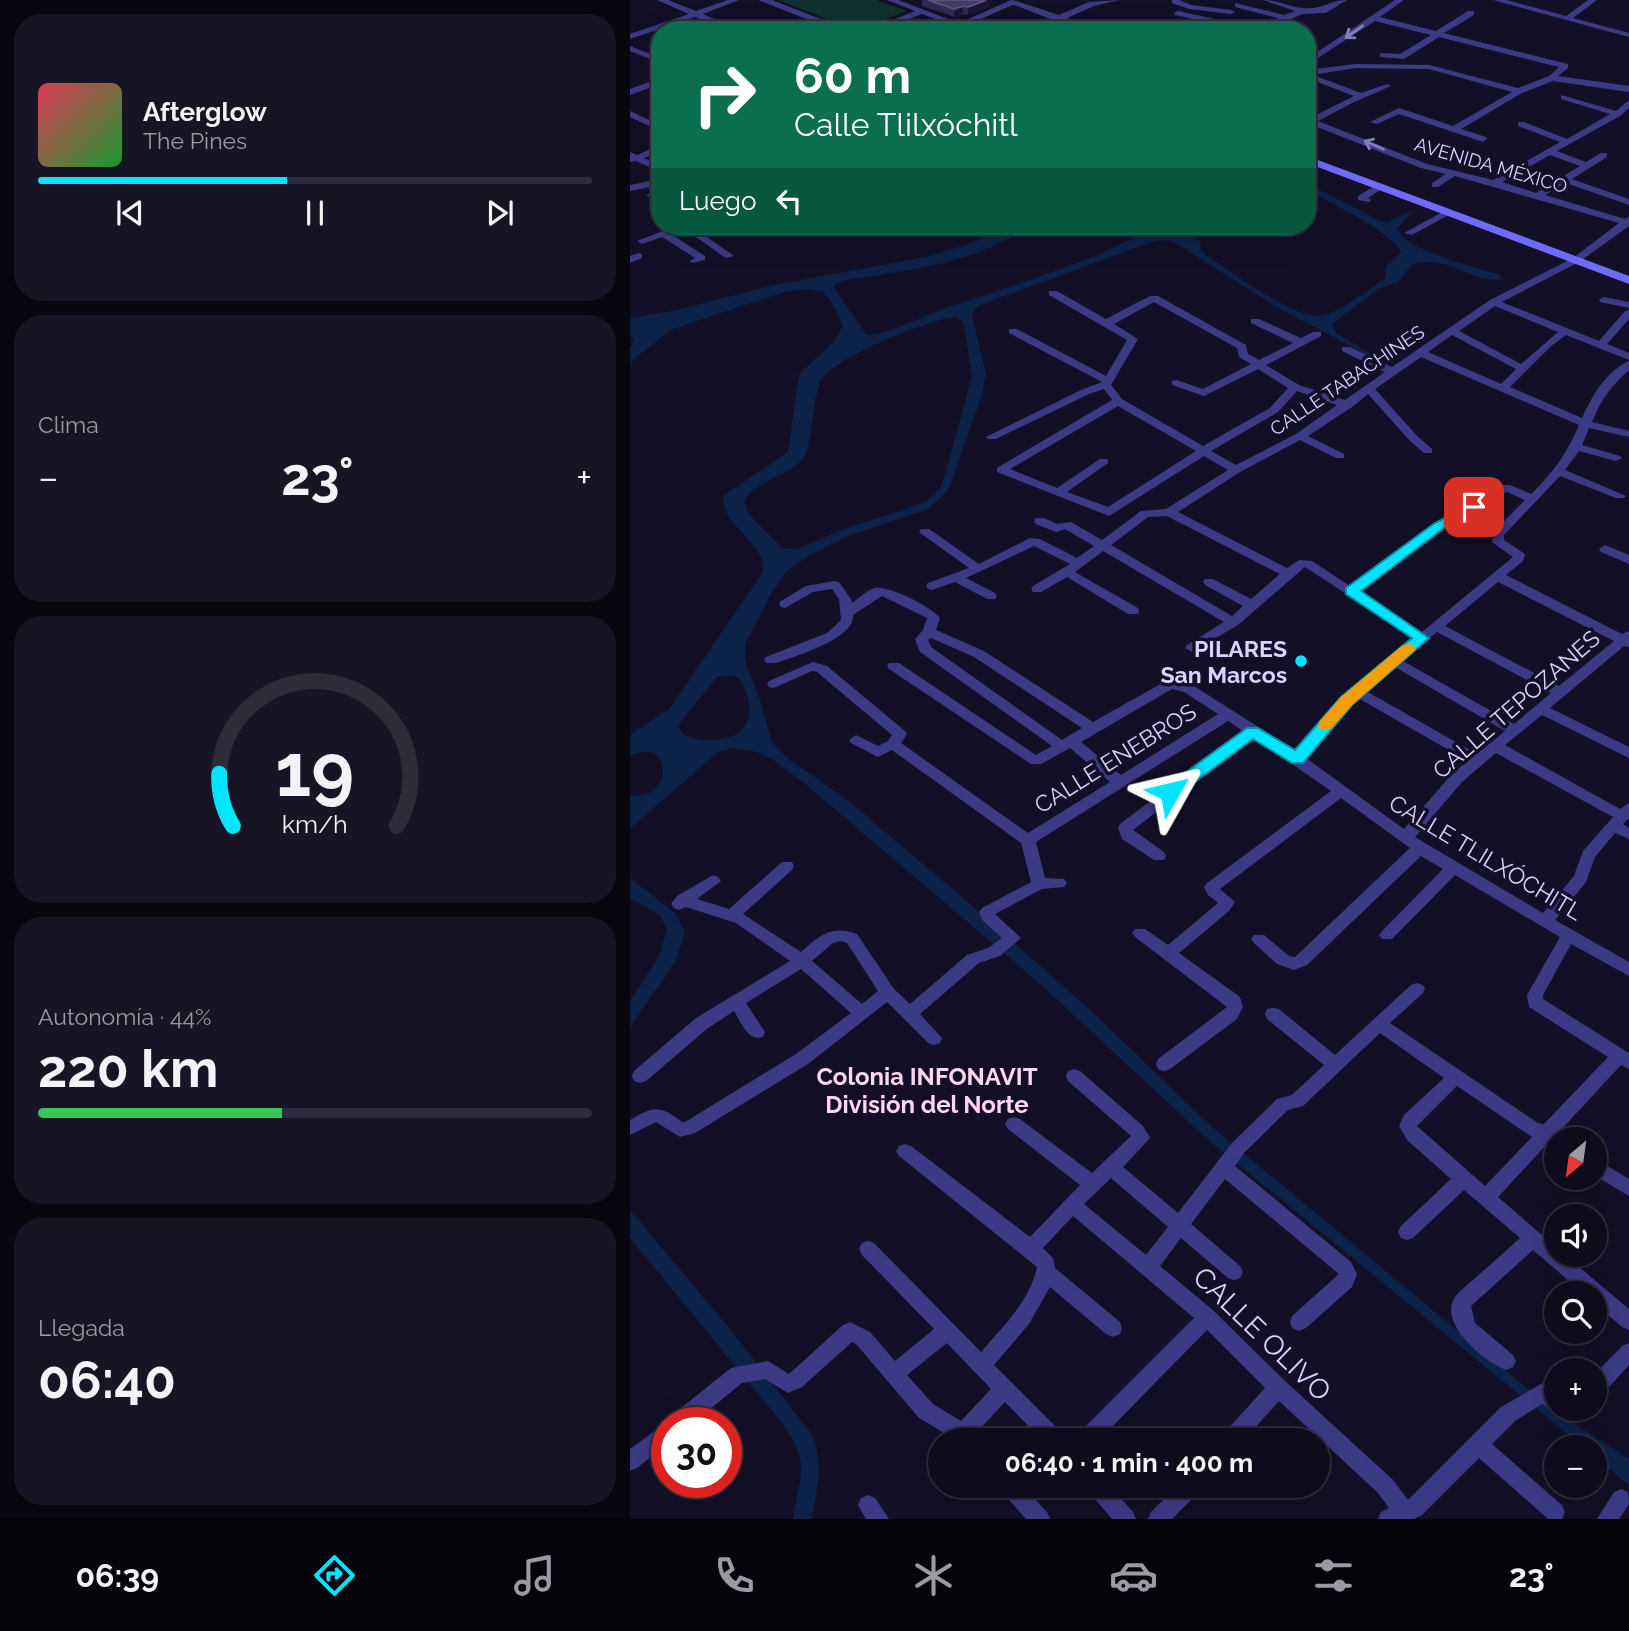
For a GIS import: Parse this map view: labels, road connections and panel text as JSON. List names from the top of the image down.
{
  "streets": {
    "street": [
      "AVENIDA MÉXICO",
      "CALLE TABACHINES",
      "CALLE TEPOZANES",
      "CALLE ENEBROS",
      "CALLE TLILXÓCHITL",
      "CALLE OLIVO"
    ]
  },
  "crossings": [
    ["AVENIDA MÉXICO", "CALLE TABACHINES"],
    ["CALLE TEPOZANES", "CALLE TLILXÓCHITL"],
    ["CALLE ENEBROS", "CALLE TLILXÓCHITL"]
  ],
  "districts": ["Colonia INFONAVIT División del Norte"],
  "places": ["PILARES San Marcos"],
  "north": "bottom left",
  "page": {
    "turn": ["60 m", "Calle Tlilxóchitl"],
    "song": ["Afterglow", "The Pines"],
    "then": "Luego",
    "tile": [
      "Clima",
      ["Autonomía · 44%", "220 km"],
      ["Llegada", "06:40"]
    ],
    "heat": ["−", "23°", "+"],
    "map_buttons": ["+", "−"],
    "limit": "30",
    "trip": "06:40 · 1 min · 400 m",
    "tabs": ["06:39", "23°"],
    "gauge": ["19", "km/h"]
  }
}
